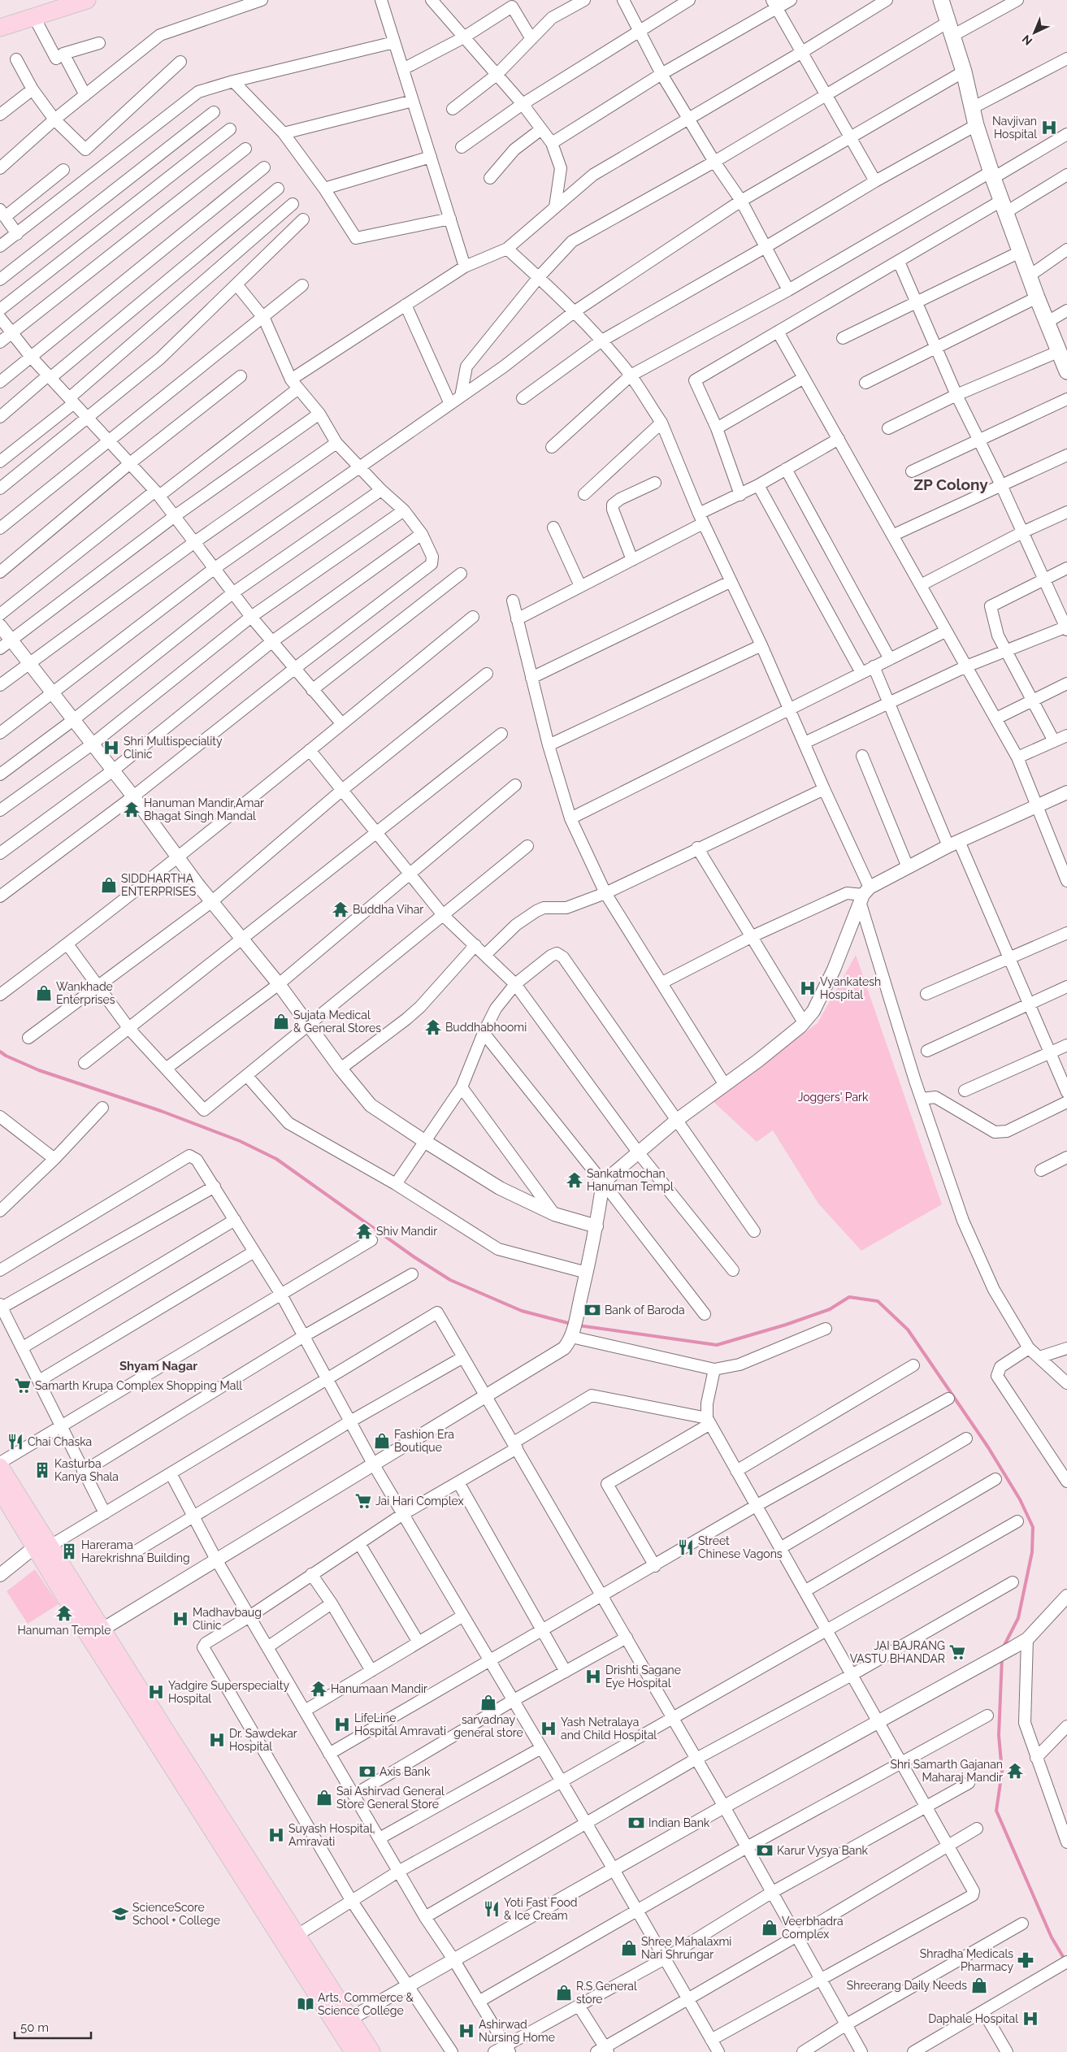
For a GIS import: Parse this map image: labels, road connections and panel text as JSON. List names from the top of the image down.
{
  "districts": ["ZP Colony", "Shyam Nagar"],
  "parks": ["Joggers' Park"],
  "places": {
    "hospital": [
      "Navjivan Hospital",
      "Shri Multispeciality Clinic",
      "Vyankatesh Hospital",
      "Madhavbaug Clinic",
      "Drishti Sagane Eye Hospital",
      "Yadgire Superspecialty Hospital",
      "LifeLine Hospital Amravati",
      "Yash Netralaya and Child Hospital",
      "Dr. Sawdekar Hospital",
      "Suyash Hospital, Amravati",
      "Daphale Hospital",
      "Ashirwad Nursing Home"
    ],
    "temple": [
      "Hanuman Mandir,Amar Bhagat Singh Mandal",
      "Buddha Vihar",
      "Buddhabhoomi",
      "Sankatmochan Hanuman Templ",
      "Shiv Mandir",
      "Hanuman Temple",
      "Hanumaan Mandir",
      "Shri Samarth Gajanan Maharaj Mandir"
    ],
    "shop": [
      "SIDDHARTHA ENTERPRISES",
      "Wankhade Enterprises",
      "Sujata Medical & General Stores",
      "Fashion Era Boutique",
      "sarvadnay general store",
      "Sai Ashirvad General Store General Store",
      "Veerbhadra Complex",
      "Shree Mahalaxmi Nari Shrungar",
      "Shreerang Daily Needs",
      "R.S General store"
    ],
    "bank": [
      "Bank of Baroda",
      "Axis Bank",
      "Indian Bank",
      "Karur Vysya Bank"
    ],
    "supermarket": ["Samarth Krupa Complex Shopping Mall", "Jai Hari Complex", "JAI BAJRANG VASTU BHANDAR"],
    "restaurant": ["Chai Chaska", "Street Chinese Vagons", "Yoti Fast Food & Ice Cream"],
    "building": ["Kasturba Kanya Shala", "Harerama Harekrishna Building"],
    "school or university": ["ScienceScore School + College"],
    "pharmacy": ["Shradha Medicals Pharmacy"],
    "library": ["Arts, Commerce & Science College"]
  },
  "scale_bar": "50 m",
  "north": "bottom left"
}
